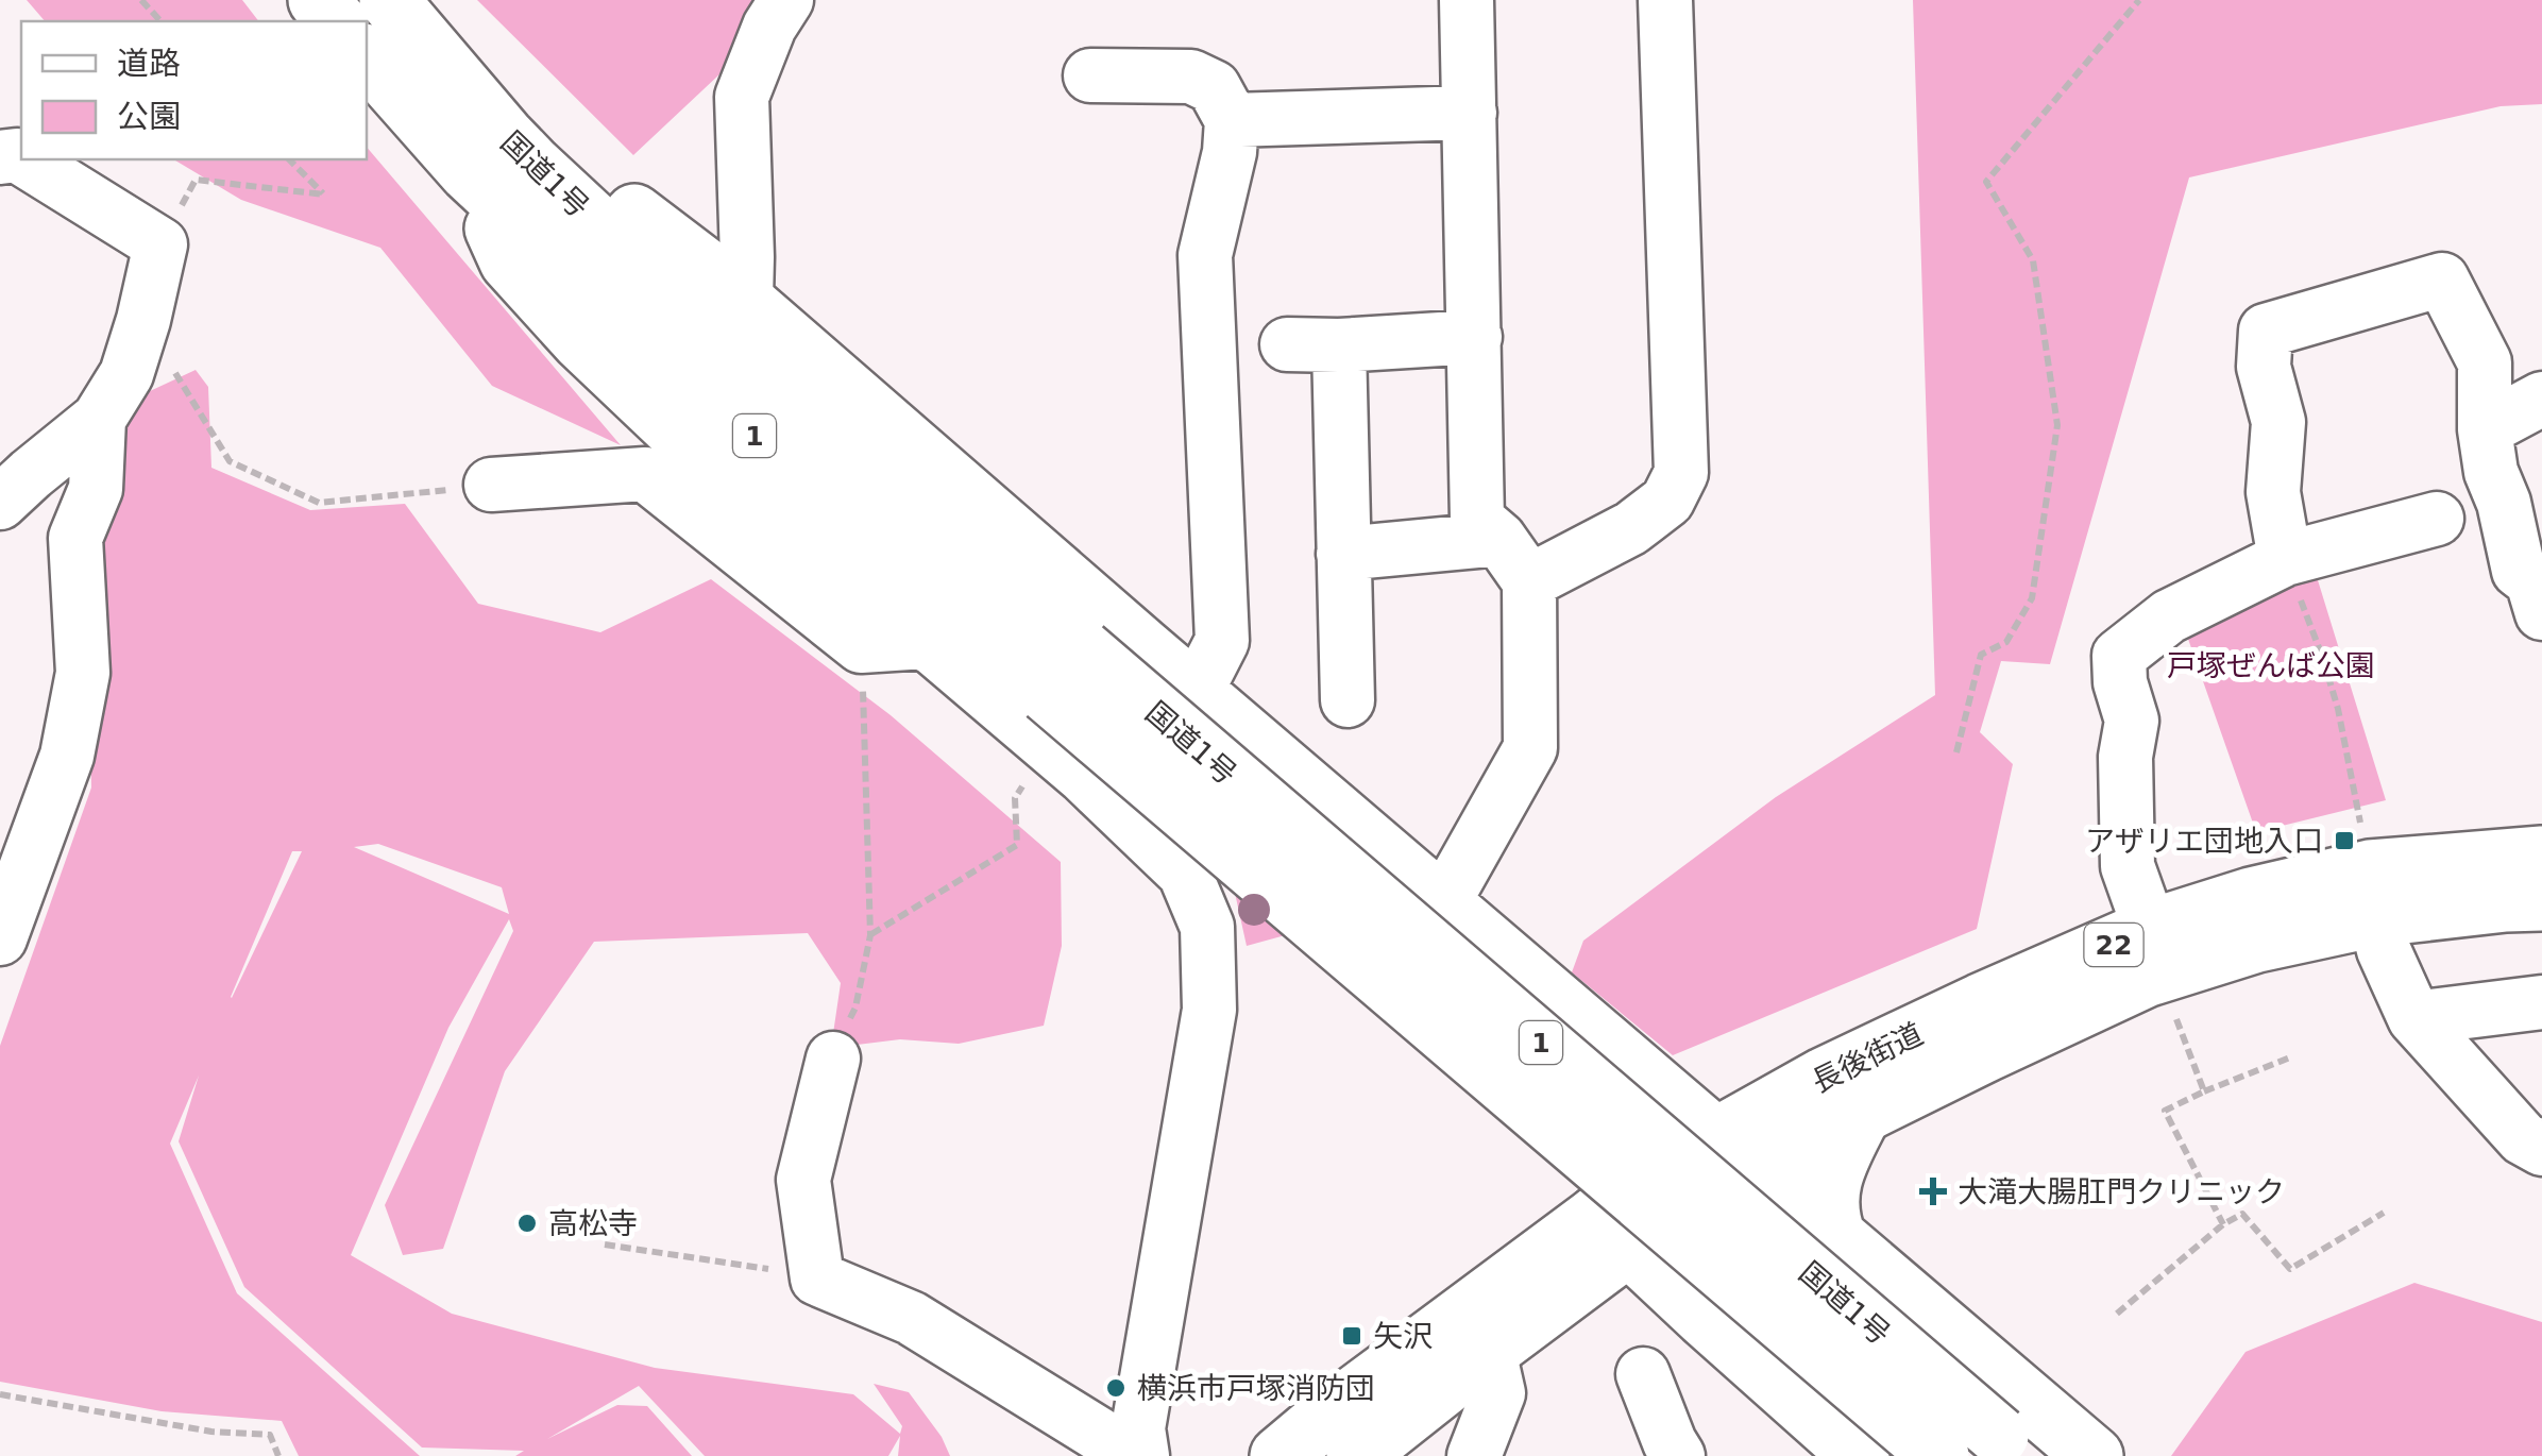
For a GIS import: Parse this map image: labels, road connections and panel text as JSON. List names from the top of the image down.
{
  "streets": {
    "main road": [
      "国道1号",
      "1",
      "22",
      "長後街道"
    ]
  },
  "parks": ["戸塚ぜんば公園"],
  "places": {
    "transit": ["アザリエ団地入口", "矢沢"],
    "health": ["大滝大腸肛門クリニック"],
    "other": ["高松寺", "横浜市戸塚消防団"]
  },
  "legend": ["道路", "公園"]
}
